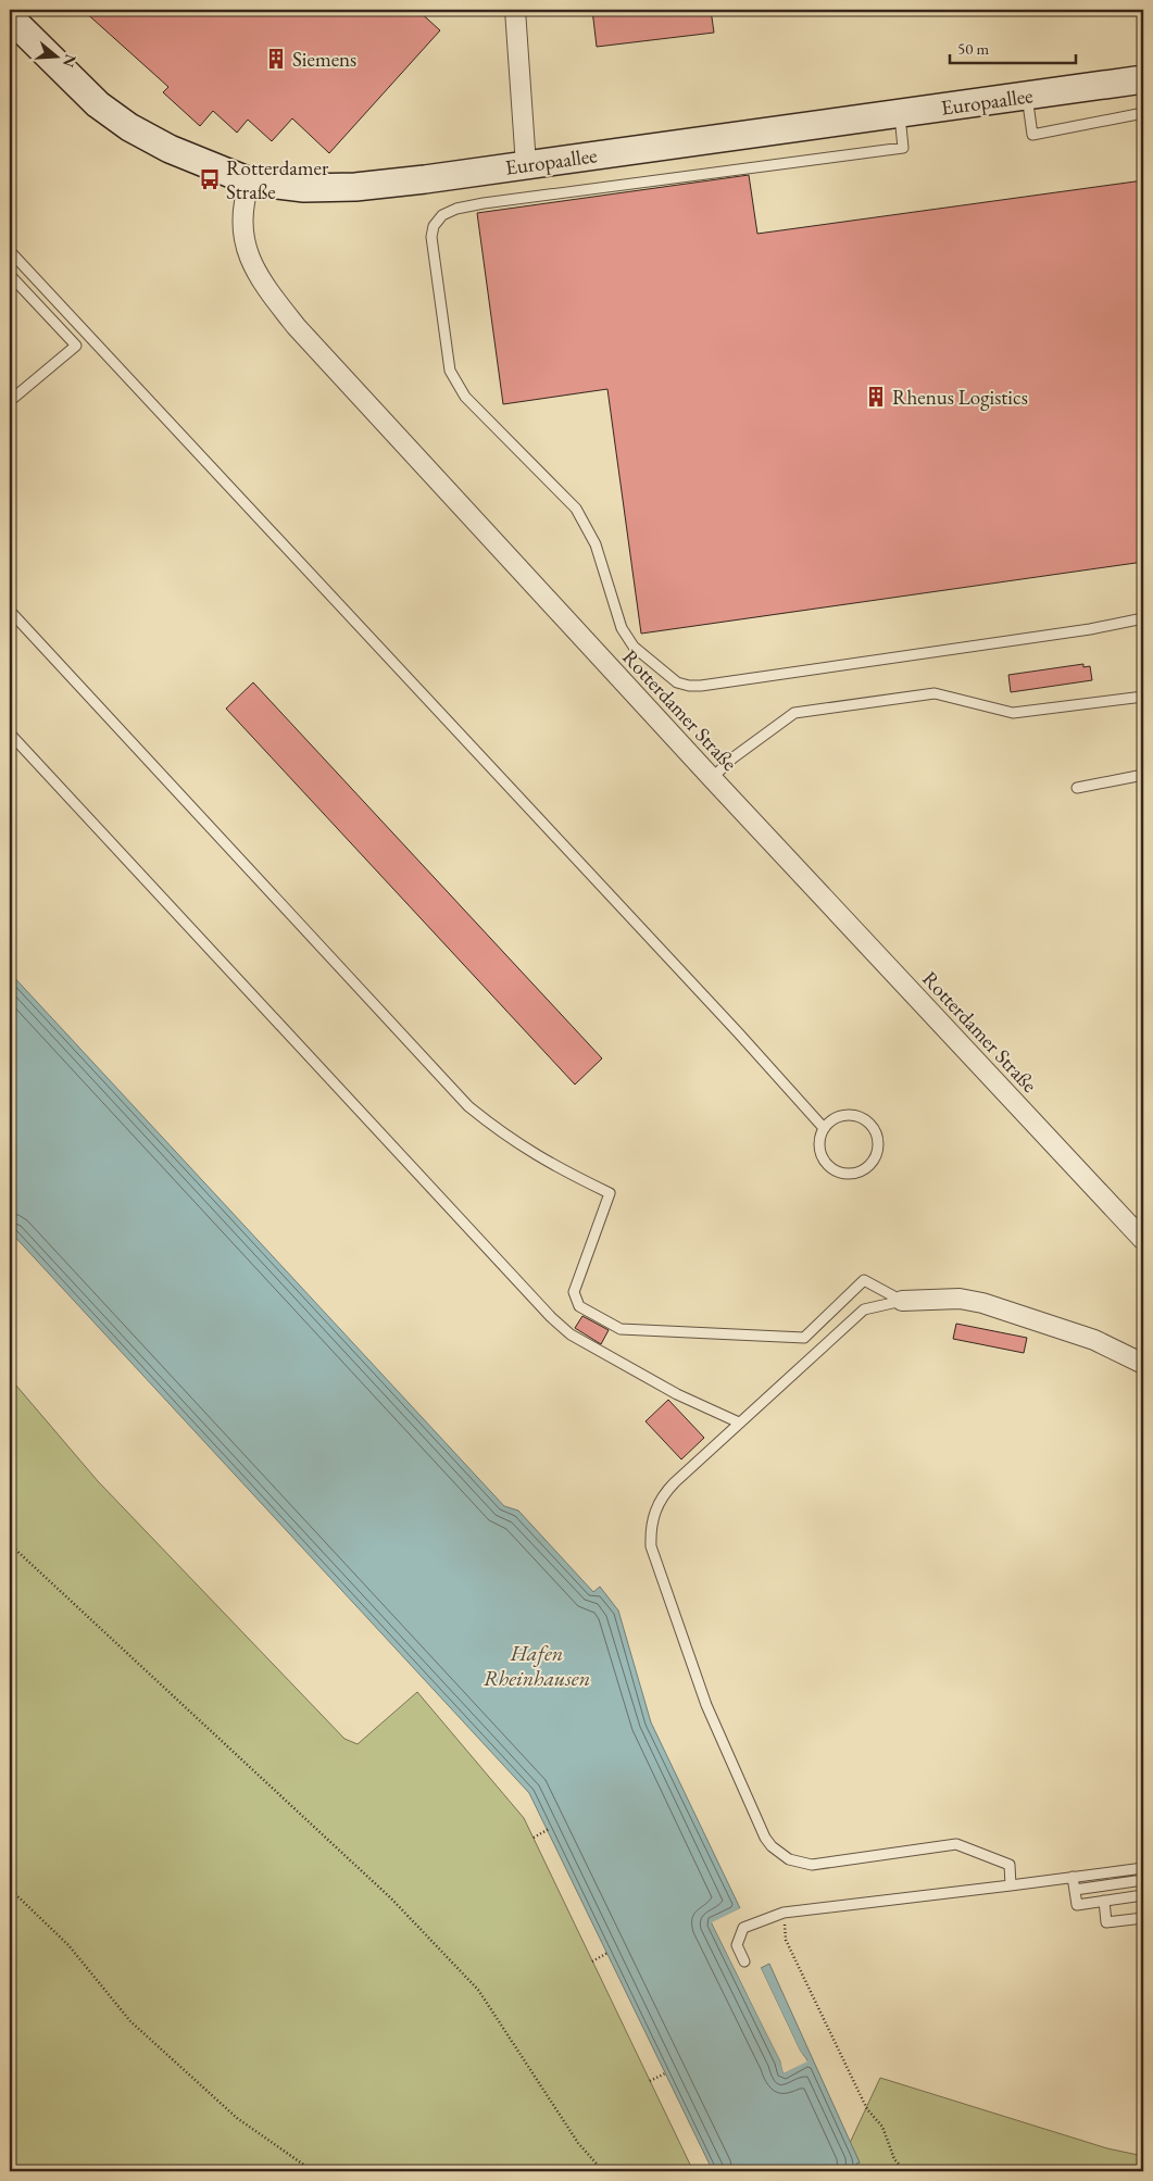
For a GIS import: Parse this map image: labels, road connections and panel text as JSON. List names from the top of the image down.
{
  "streets": {
    "main road": ["Europaallee"],
    "street": ["Rotterdamer Straße"]
  },
  "crossings": [
    ["Europaallee", "Rotterdamer Straße"]
  ],
  "water": ["Hafen Rheinhausen"],
  "places": {
    "building": ["Siemens", "Rhenus Logistics"],
    "bus stop": ["Rotterdamer Straße"]
  },
  "scale_bar": "50 m",
  "north": "right"
}
